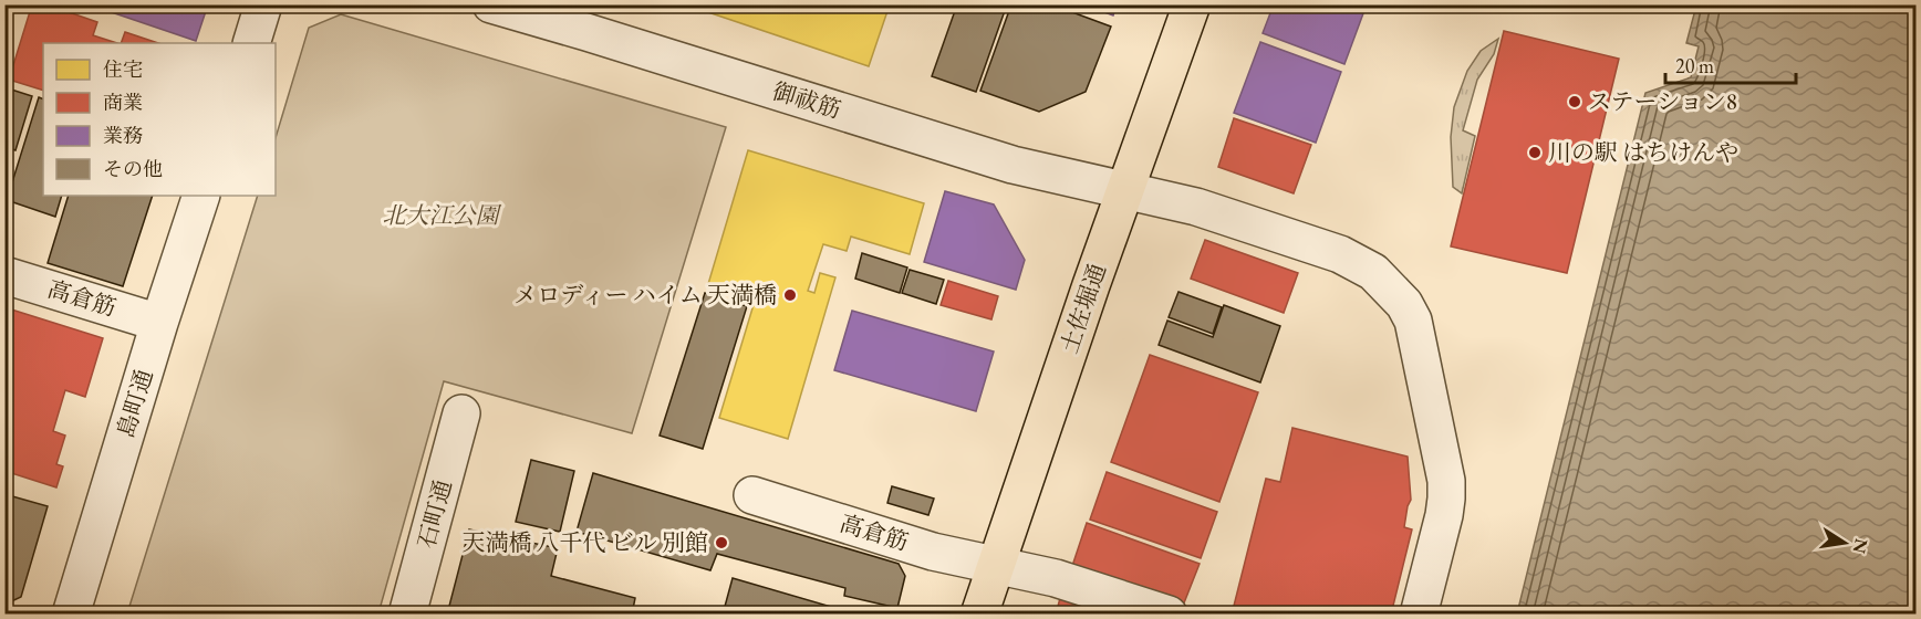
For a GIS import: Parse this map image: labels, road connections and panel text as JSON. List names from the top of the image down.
{
  "streets": {
    "main road": ["土佐堀通"],
    "street": [
      "御祓筋",
      "高倉筋",
      "島町通",
      "石町通"
    ]
  },
  "crossings": [
    ["御祓筋", "土佐堀通"],
    ["高倉筋", "土佐堀通"],
    ["高倉筋", "島町通"]
  ],
  "parks": ["北大江公園"],
  "places": [
    "ステーション8",
    "川の駅 はちけんや",
    "メロディー ハイム 天満橋",
    "天満橋 八千代 ビル 別館"
  ],
  "legend": [
    "住宅",
    "商業",
    "業務",
    "その他"
  ],
  "scale_bar": "20 m",
  "north": "right"
}
